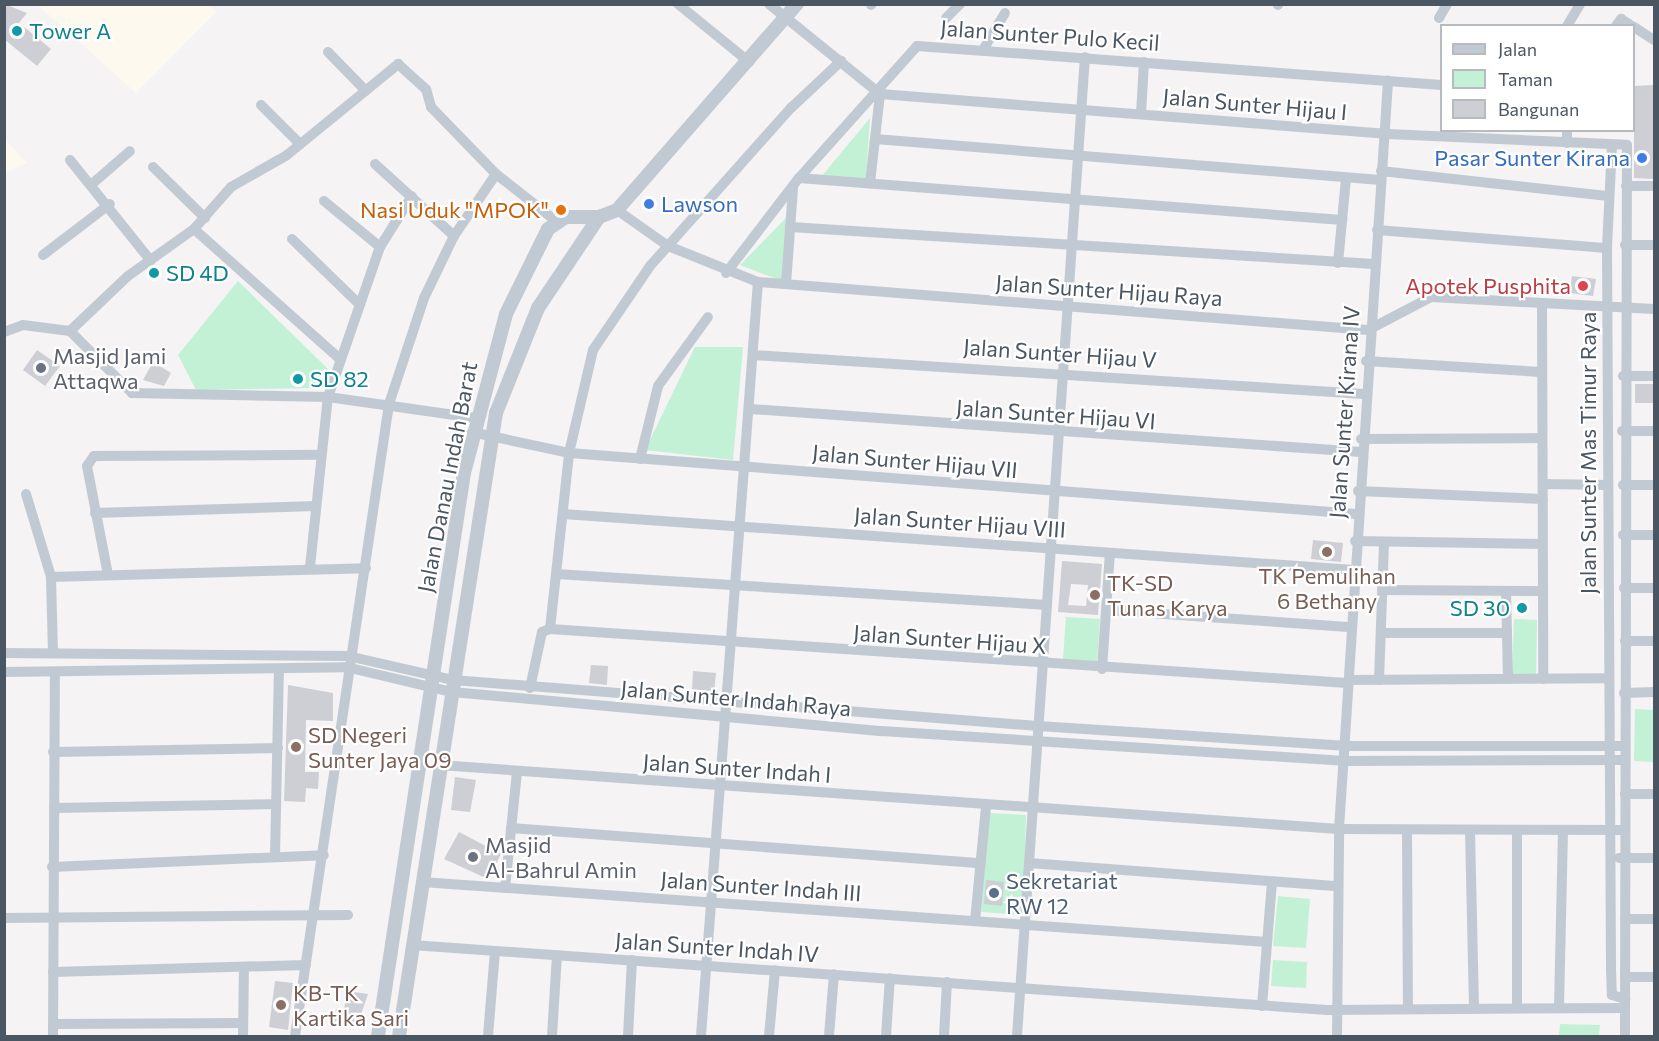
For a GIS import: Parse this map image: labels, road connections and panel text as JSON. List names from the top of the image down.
{
  "streets": {
    "street": [
      "Jalan Sunter Pulo Kecil",
      "Jalan Sunter Hijau I",
      "Jalan Sunter Hijau Raya",
      "Jalan Sunter Hijau V",
      "Jalan Sunter Kirana IV",
      "Jalan Sunter Hijau VI",
      "Jalan Sunter Mas Timur Raya",
      "Jalan Sunter Hijau VII",
      "Jalan Danau Indah Barat",
      "Jalan Sunter Hijau VIII",
      "Jalan Sunter Hijau X",
      "Jalan Sunter Indah Raya",
      "Jalan Sunter Indah I",
      "Jalan Sunter Indah III",
      "Jalan Sunter Indah IV"
    ]
  },
  "crossings": [
    ["Jalan Sunter Pulo Kecil", "Jalan Sunter Hijau I"],
    ["Jalan Sunter Pulo Kecil", "Jalan Sunter Hijau Raya"],
    ["Jalan Sunter Pulo Kecil", "Jalan Sunter Kirana IV"],
    ["Jalan Sunter Hijau I", "Jalan Sunter Kirana IV"],
    ["Jalan Sunter Hijau I", "Jalan Sunter Mas Timur Raya"],
    ["Jalan Sunter Hijau Raya", "Jalan Sunter Kirana IV"],
    ["Jalan Sunter Hijau V", "Jalan Sunter Kirana IV"],
    ["Jalan Sunter Kirana IV", "Jalan Sunter Hijau VI"],
    ["Jalan Sunter Kirana IV", "Jalan Sunter Hijau VII"],
    ["Jalan Sunter Kirana IV", "Jalan Sunter Hijau VIII"],
    ["Jalan Sunter Kirana IV", "Jalan Sunter Hijau X"],
    ["Jalan Sunter Kirana IV", "Jalan Sunter Indah Raya"],
    ["Jalan Sunter Mas Timur Raya", "Jalan Sunter Hijau X"],
    ["Jalan Sunter Mas Timur Raya", "Jalan Sunter Indah Raya"],
    ["Jalan Sunter Mas Timur Raya", "Jalan Sunter Indah I"],
    ["Jalan Sunter Mas Timur Raya", "Jalan Sunter Indah IV"],
    ["Jalan Sunter Hijau VII", "Jalan Danau Indah Barat"],
    ["Jalan Danau Indah Barat", "Jalan Sunter Indah Raya"],
    ["Jalan Danau Indah Barat", "Jalan Sunter Indah I"],
    ["Jalan Danau Indah Barat", "Jalan Sunter Indah III"],
    ["Jalan Danau Indah Barat", "Jalan Sunter Indah IV"]
  ],
  "places": [
    "Tower A",
    "Pasar Sunter Kirana",
    "Lawson",
    "Nasi Uduk \"MPOK\"",
    "SD 4D",
    "Apotek Pusphita",
    "Masjid Jami Attaqwa",
    "SD 82",
    "TK Pemulihan 6 Bethany",
    "TK-SD Tunas Karya",
    "SD 30",
    "SD Negeri Sunter Jaya 09",
    "Masjid Al-Bahrul Amin",
    "Sekretariat RW 12",
    "KB-TK Kartika Sari"
  ],
  "legend": ["Jalan", "Taman", "Bangunan"]
}
